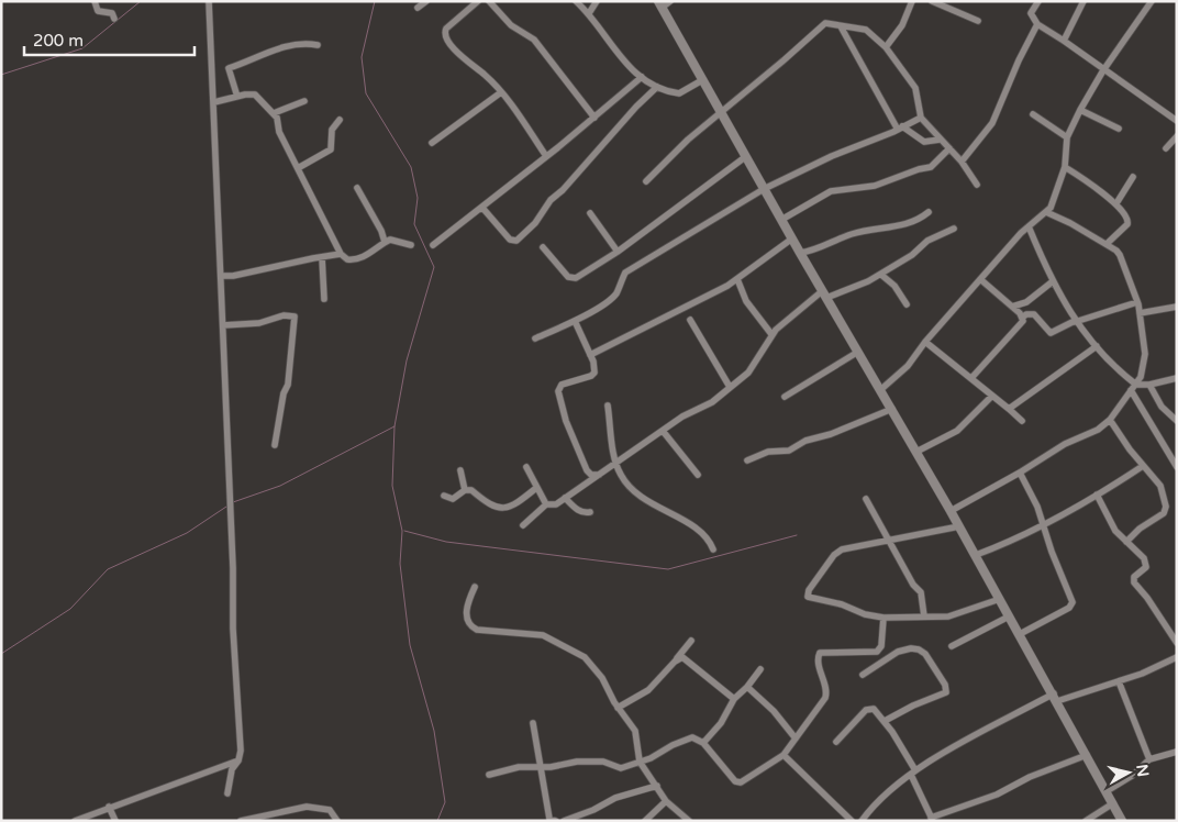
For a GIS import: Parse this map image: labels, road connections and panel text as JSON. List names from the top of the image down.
{
  "scale_bar": "200 m",
  "north": "right"
}
